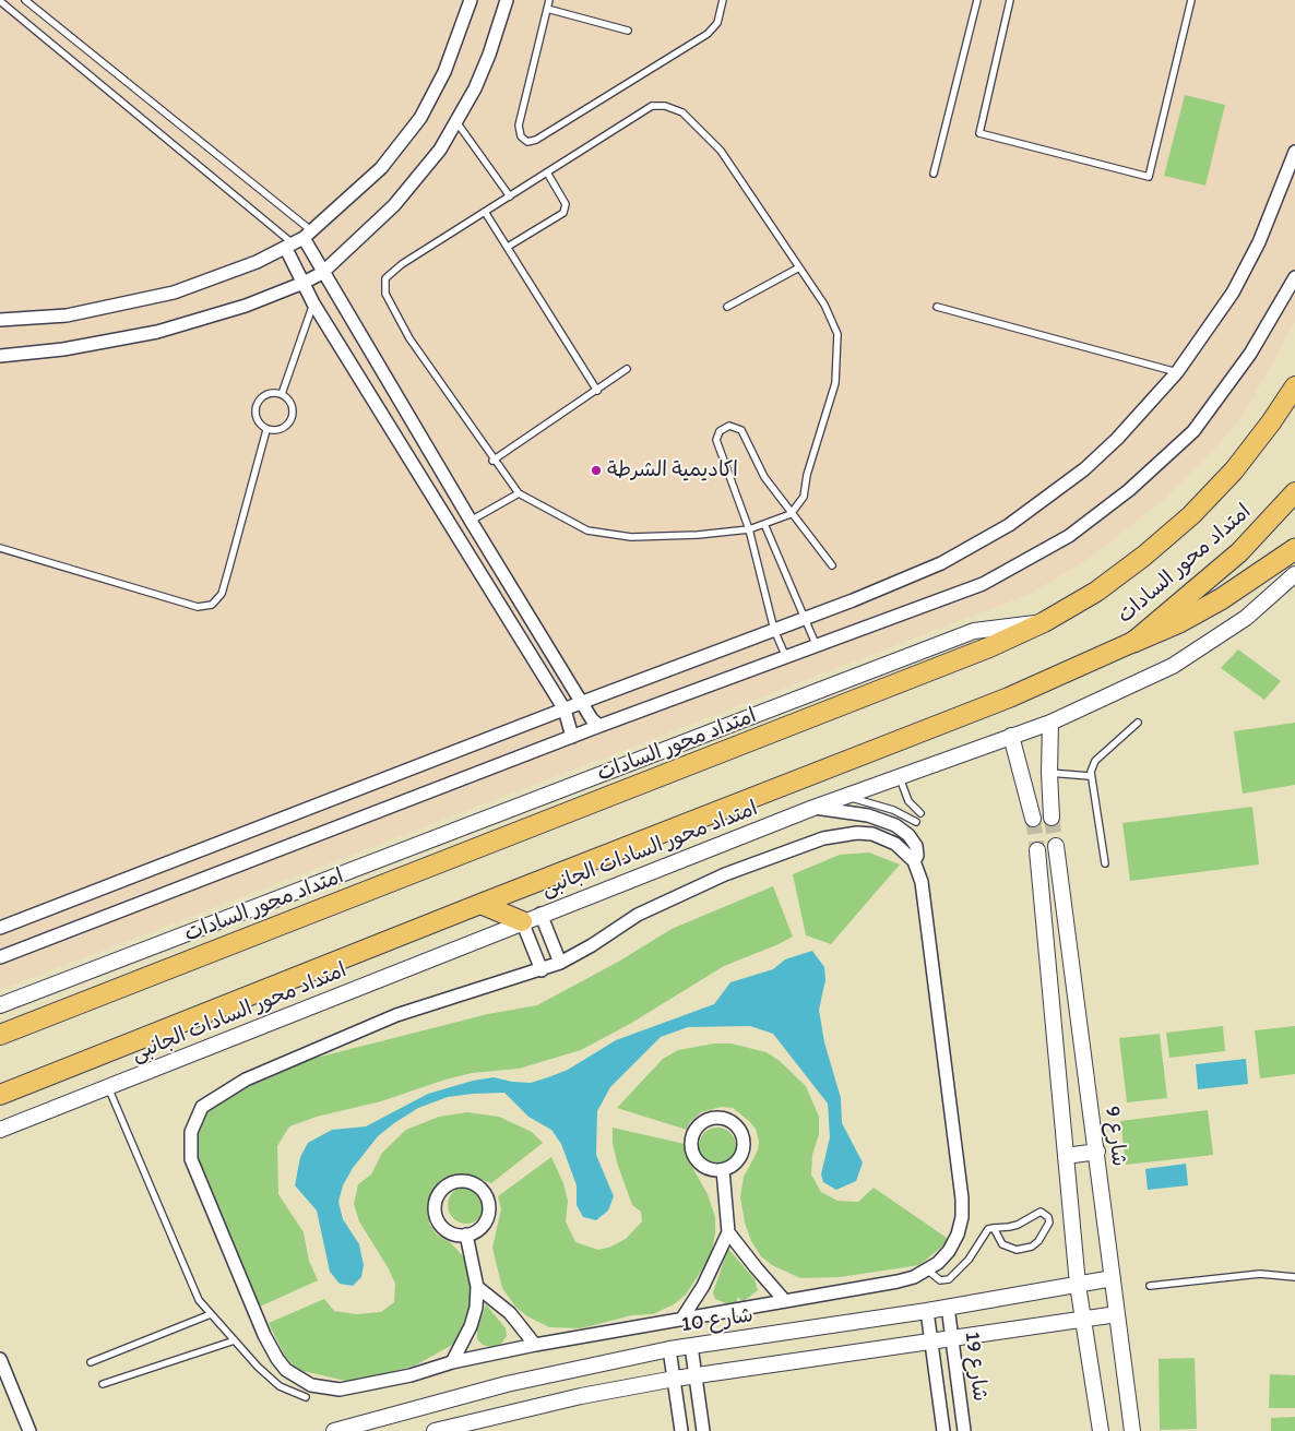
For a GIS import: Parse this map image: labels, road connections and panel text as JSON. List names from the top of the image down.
{
  "streets": {
    "main road": ["امتداد محور السادات"],
    "street": [
      "امتداد محور السادات الجانبى",
      "شارع 9",
      "شارع 10",
      "شارع 19"
    ]
  },
  "crossings": [
    ["شارع 9", "شارع 10"],
    ["شارع 10", "شارع 19"]
  ],
  "places": ["اكاديمية الشرطة"]
}
